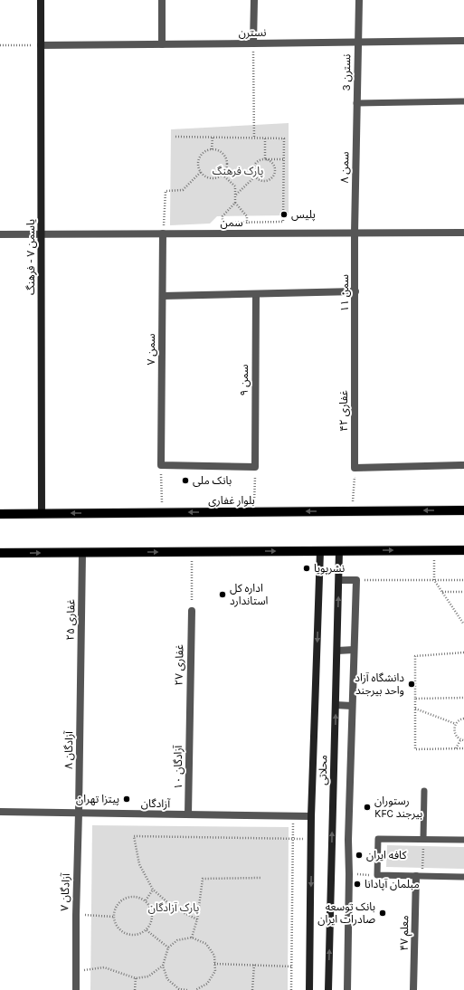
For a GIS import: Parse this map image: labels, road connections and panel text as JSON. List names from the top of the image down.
{
  "streets": {
    "main road": ["یاسمن ۷ - فرهنگ", "بلوار غفاری", "محلاتی"],
    "street": [
      "نسترن",
      "نسترن 3",
      "سمن ۸",
      "سمن",
      "سمن ۱۱",
      "سمن ۷",
      "سمن ۹",
      "غفاری ۴۲",
      "غفاری ۲۵",
      "غفاری ۲۷",
      "آزادگان ۸",
      "آزادگان ۱۰",
      "آزادگان",
      "آزادگان ۷",
      "معلم ۴۷"
    ]
  },
  "crossings": [
    ["نسترن", "نسترن 3"],
    ["نسترن", "یاسمن ۷ - فرهنگ"],
    ["نسترن 3", "سمن ۸"],
    ["سمن ۸", "سمن"],
    ["سمن ۸", "سمن ۱۱"],
    ["سمن", "یاسمن ۷ - فرهنگ"],
    ["سمن", "سمن ۱۱"],
    ["سمن", "سمن ۷"],
    ["یاسمن ۷ - فرهنگ", "بلوار غفاری"],
    ["سمن ۱۱", "غفاری ۴۲"],
    ["غفاری ۲۵", "آزادگان ۸"],
    ["غفاری ۲۷", "آزادگان ۱۰"],
    ["آزادگان ۸", "آزادگان"],
    ["آزادگان ۸", "آزادگان ۷"],
    ["آزادگان ۱۰", "آزادگان"],
    ["محلاتی", "آزادگان"],
    ["آزادگان", "آزادگان ۷"]
  ],
  "parks": ["پارک فرهنگ", "پارک آزادگان"],
  "places": [
    "پلیس",
    "بانک ملی",
    "نشرپویا",
    "اداره کل استاندارد",
    "دانشگاه آزاد واحد بیرجند",
    "پیتزا تهران",
    "رستوران KFC بیرجند",
    "کافه ایران",
    "مبلمان آپادانا",
    "بانک توسعه صادرات ایران"
  ]
}
